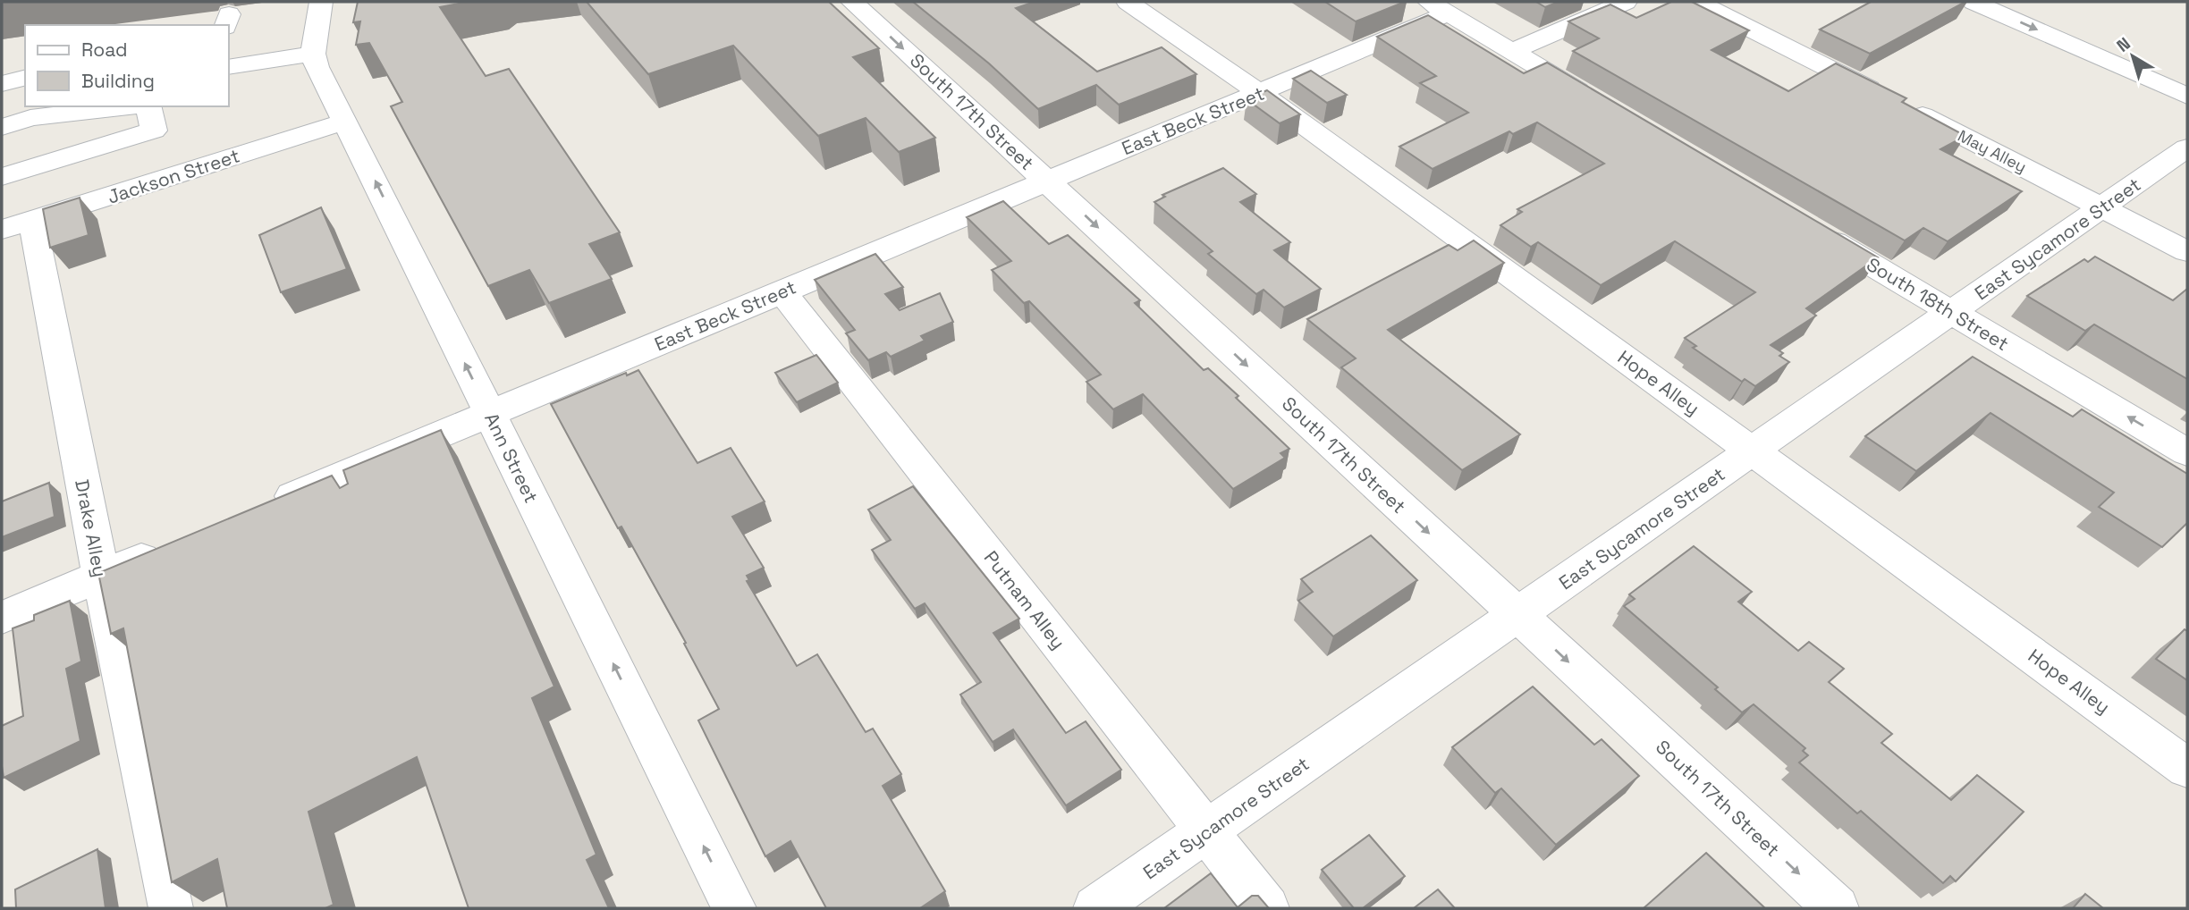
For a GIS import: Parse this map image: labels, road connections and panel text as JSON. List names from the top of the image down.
{
  "streets": {
    "street": [
      "South 17th Street",
      "East Beck Street",
      "May Alley",
      "Jackson Street",
      "East Sycamore Street",
      "South 18th Street",
      "Hope Alley",
      "Ann Street",
      "Drake Alley",
      "Putnam Alley"
    ]
  },
  "crossings": [
    ["South 17th Street", "East Beck Street"],
    ["South 17th Street", "East Sycamore Street"],
    ["East Beck Street", "Hope Alley"],
    ["East Beck Street", "Ann Street"],
    ["East Beck Street", "Putnam Alley"],
    ["May Alley", "East Sycamore Street"],
    ["Jackson Street", "Ann Street"],
    ["Jackson Street", "Drake Alley"],
    ["East Sycamore Street", "South 18th Street"],
    ["East Sycamore Street", "Hope Alley"],
    ["East Sycamore Street", "Putnam Alley"]
  ],
  "one_way": ["South 17th Street", "Ann Street"],
  "legend": ["Road", "Building"],
  "north": "top left"
}
